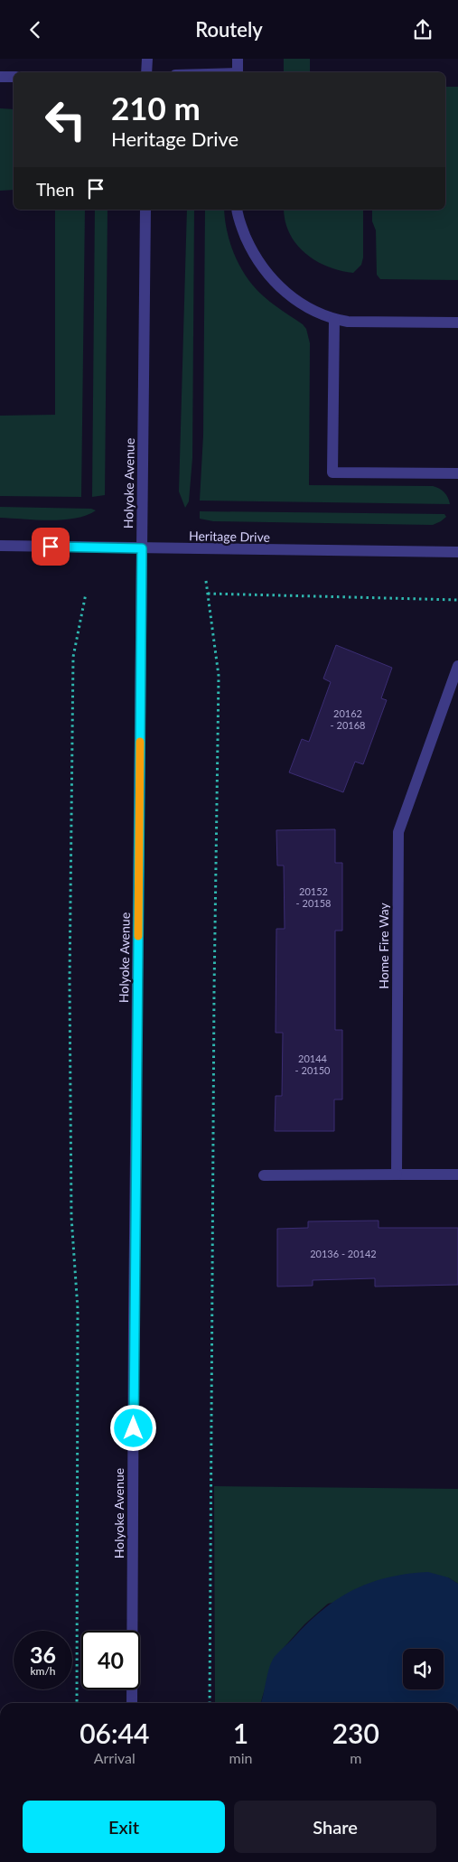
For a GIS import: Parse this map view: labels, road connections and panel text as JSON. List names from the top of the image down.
{
  "streets": {
    "street": ["Holyoke Avenue", "Heritage Drive", "Home Fire Way"]
  },
  "crossings": [
    ["Holyoke Avenue", "Heritage Drive"]
  ],
  "house_numbers": [
    "20162 - 20168",
    "20152 - 20158",
    "20144 - 20150",
    "20136 - 20142"
  ],
  "page": {
    "header": "Routely",
    "turn": ["210 m", "Heritage Drive"],
    "then": "Then",
    "speed": "36 km/h",
    "limit": "40",
    "eta": [
      "06:44",
      "Arrival",
      "1",
      "min",
      "230",
      "m"
    ],
    "buttons": ["Exit", "Share"]
  }
}
